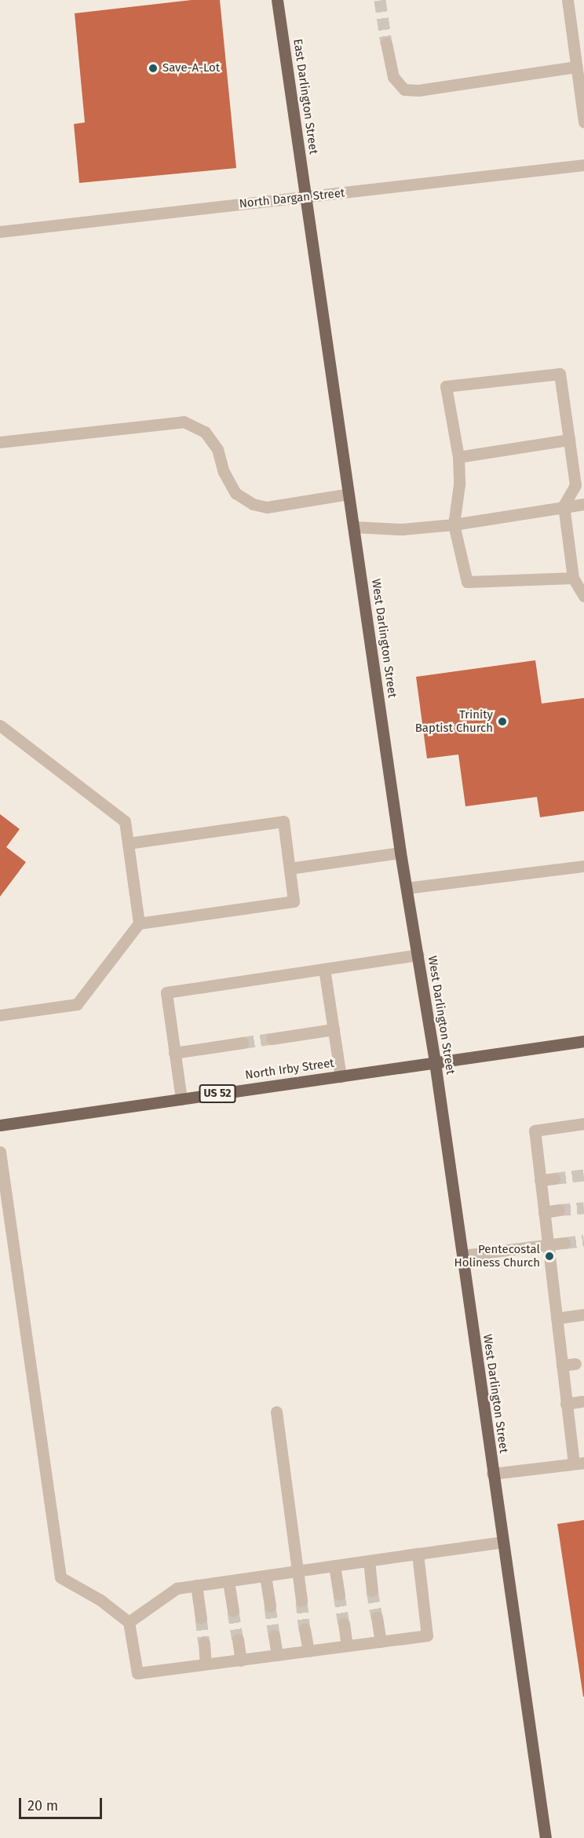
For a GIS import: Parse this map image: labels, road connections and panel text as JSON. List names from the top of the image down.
{
  "streets": {
    "main road": [
      "East Darlington Street",
      "West Darlington Street",
      "North Irby Street",
      "US 52"
    ],
    "street": ["North Dargan Street"]
  },
  "crossings": [
    ["East Darlington Street", "North Dargan Street"],
    ["East Darlington Street", "West Darlington Street"],
    ["North Dargan Street", "West Darlington Street"],
    ["West Darlington Street", "North Irby Street"]
  ],
  "places": ["Save-A-Lot", "Trinity Baptist Church", "Pentecostal Holiness Church"],
  "scale_bar": "20 m"
}
